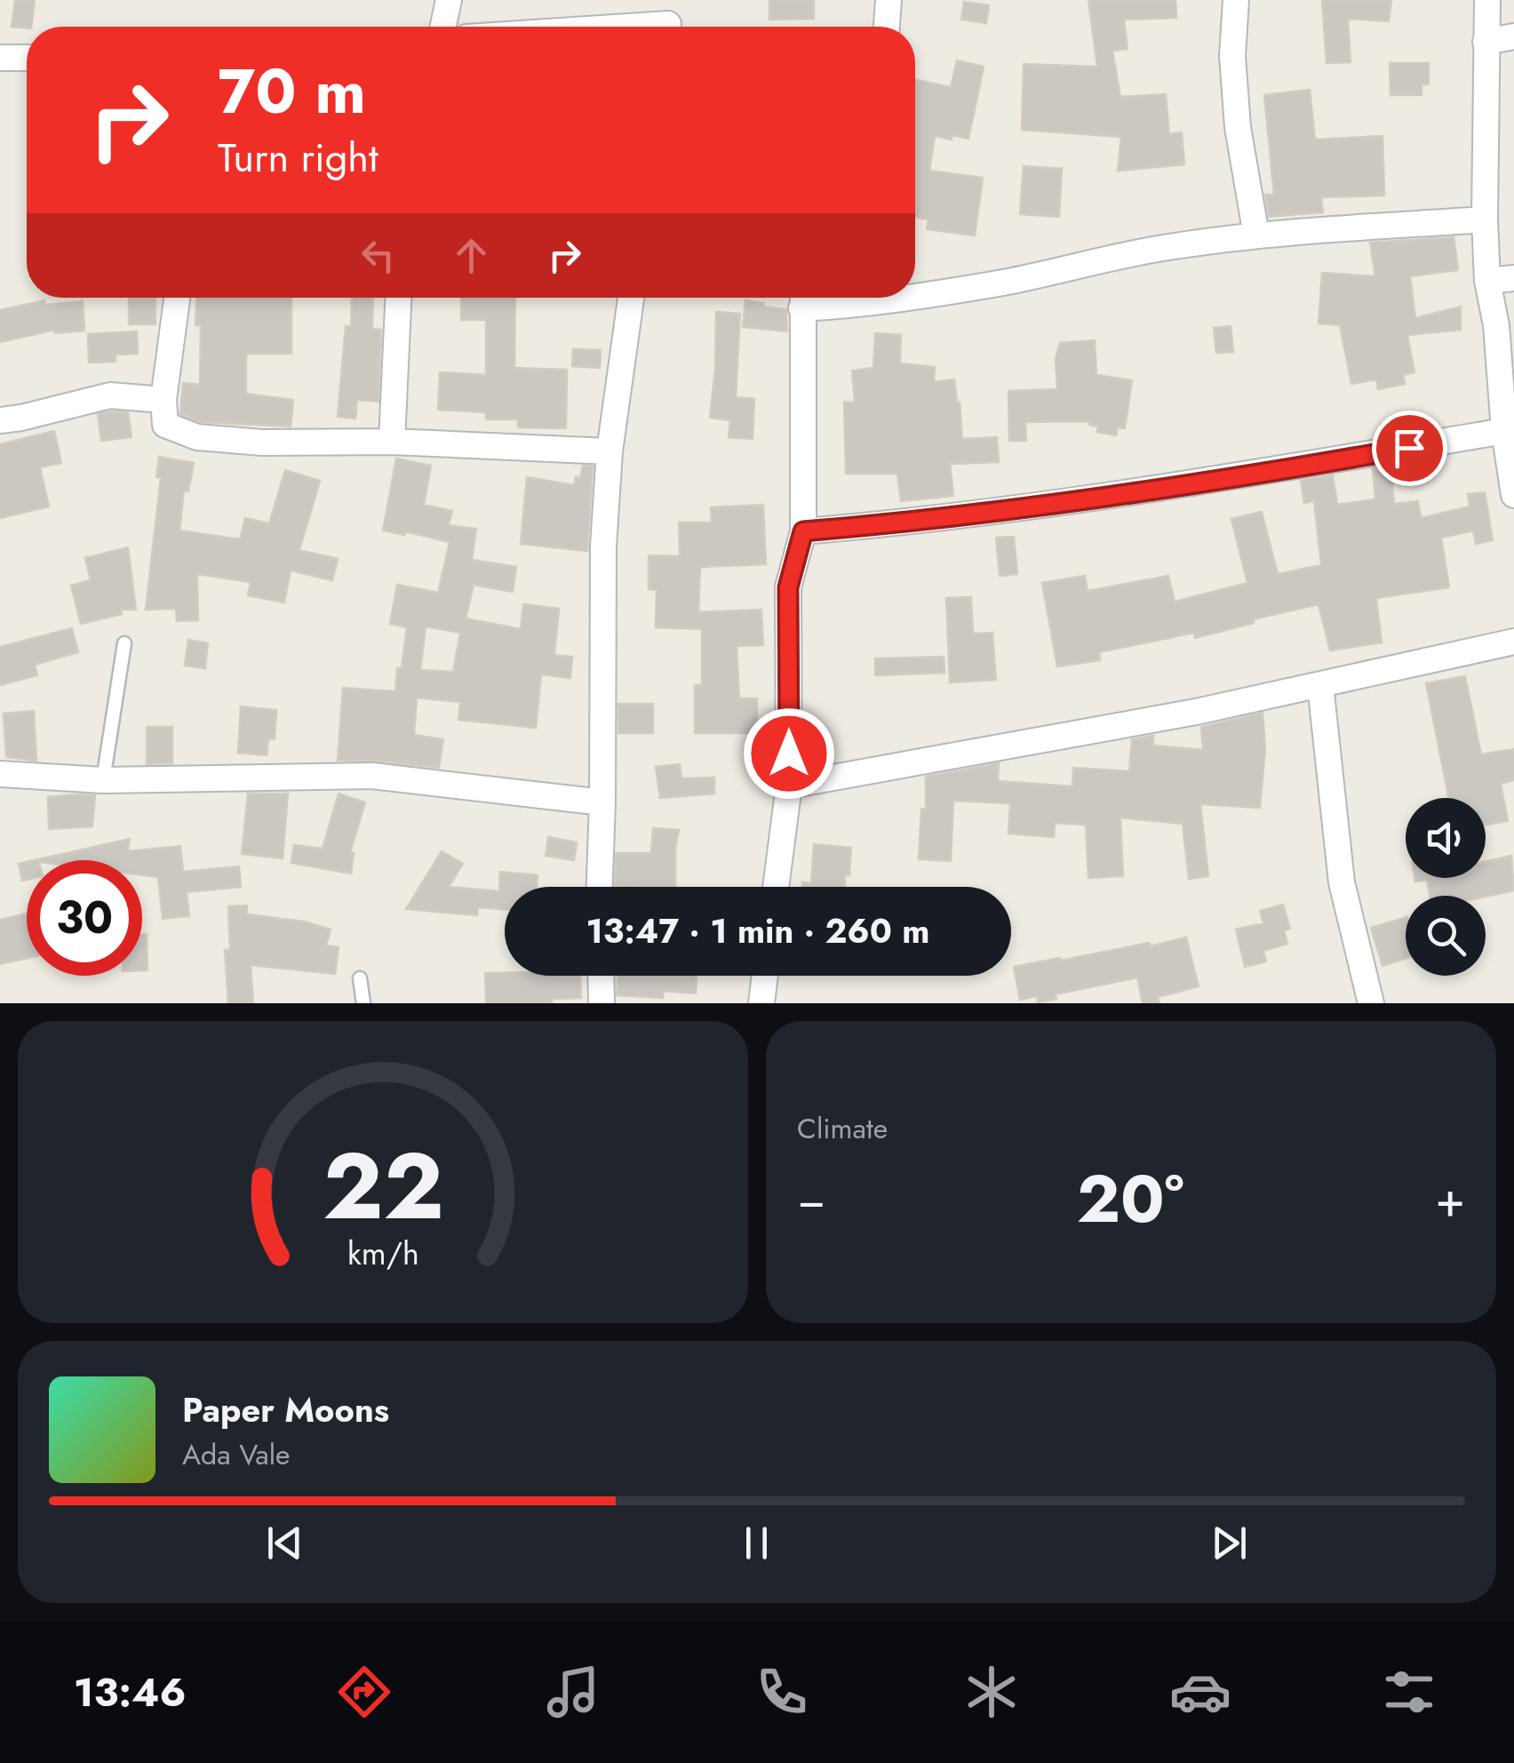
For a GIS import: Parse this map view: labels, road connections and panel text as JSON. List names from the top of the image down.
{
  "page": {
    "turn": ["70 m", "Turn right"],
    "limit": "30",
    "trip": "13:47 · 1 min · 260 m",
    "tile": "Climate",
    "heat": ["−", "20°", "+"],
    "song": ["Paper Moons", "Ada Vale"],
    "tabs": "13:46",
    "gauge": ["22", "km/h"]
  }
}
